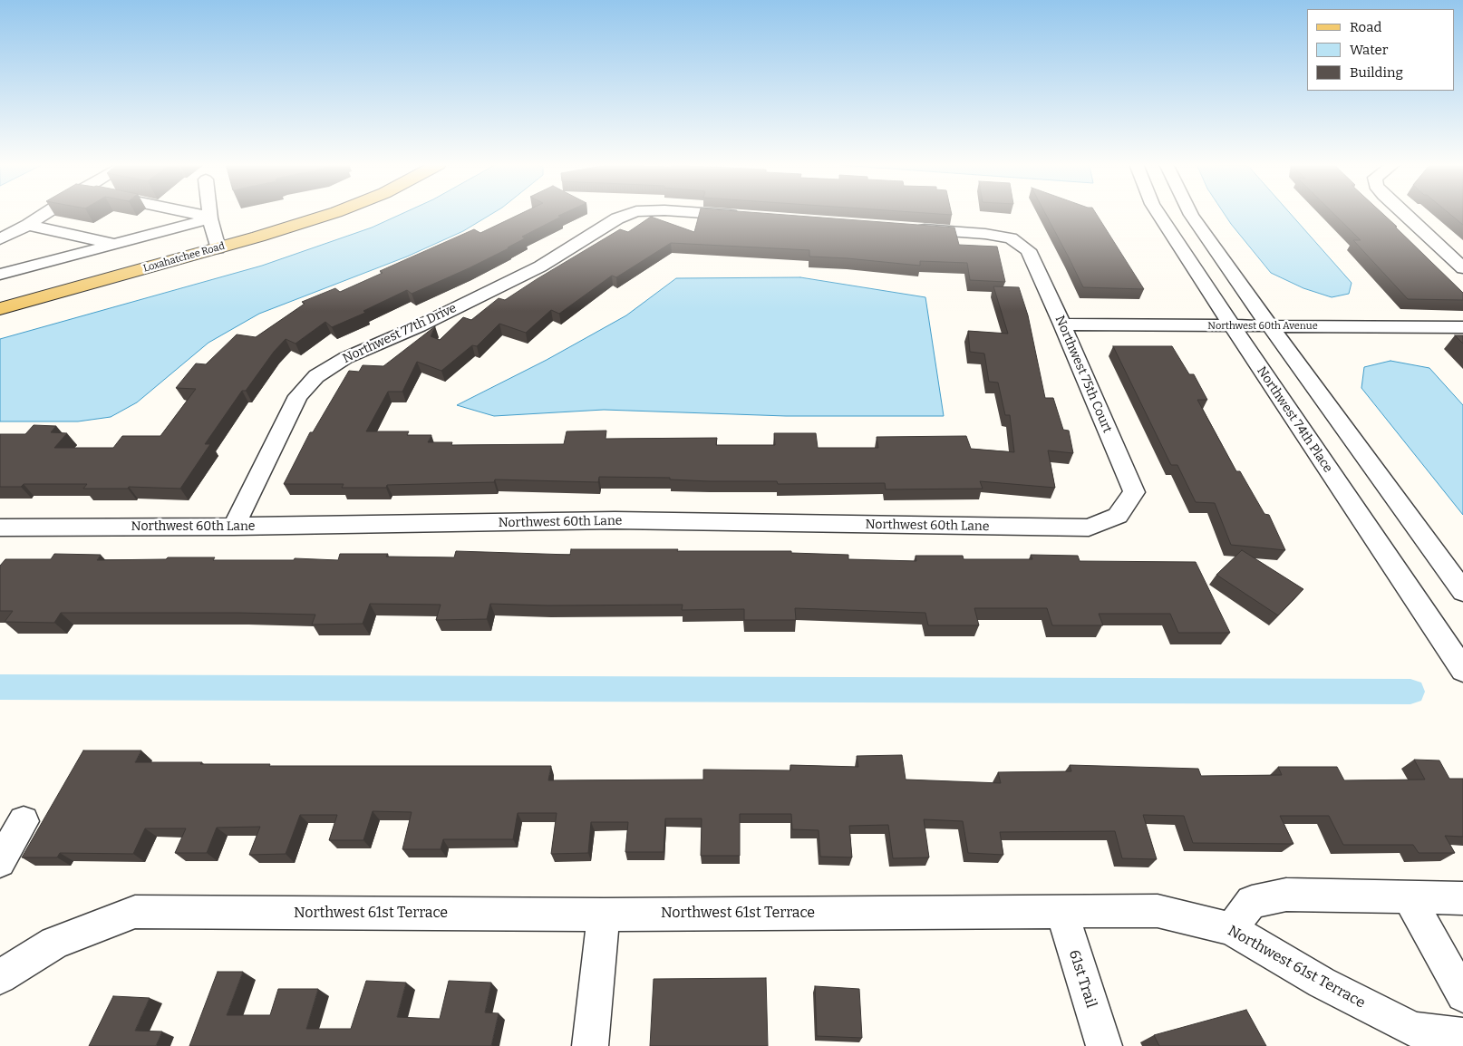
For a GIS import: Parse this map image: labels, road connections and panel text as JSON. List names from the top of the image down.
{
  "streets": {
    "main road": ["Loxahatchee Road"],
    "street": [
      "Northwest 60th Avenue",
      "Northwest 77th Drive",
      "Northwest 75th Court",
      "Northwest 74th Place",
      "Northwest 60th Lane",
      "Northwest 61st Terrace",
      "61st Trail"
    ]
  },
  "crossings": [
    ["Northwest 60th Avenue", "Northwest 75th Court"],
    ["Northwest 60th Avenue", "Northwest 74th Place"],
    ["Northwest 77th Drive", "Northwest 60th Lane"],
    ["Northwest 75th Court", "Northwest 60th Lane"],
    ["Northwest 61st Terrace", "61st Trail"]
  ],
  "legend": ["Road", "Water", "Building"]
}
